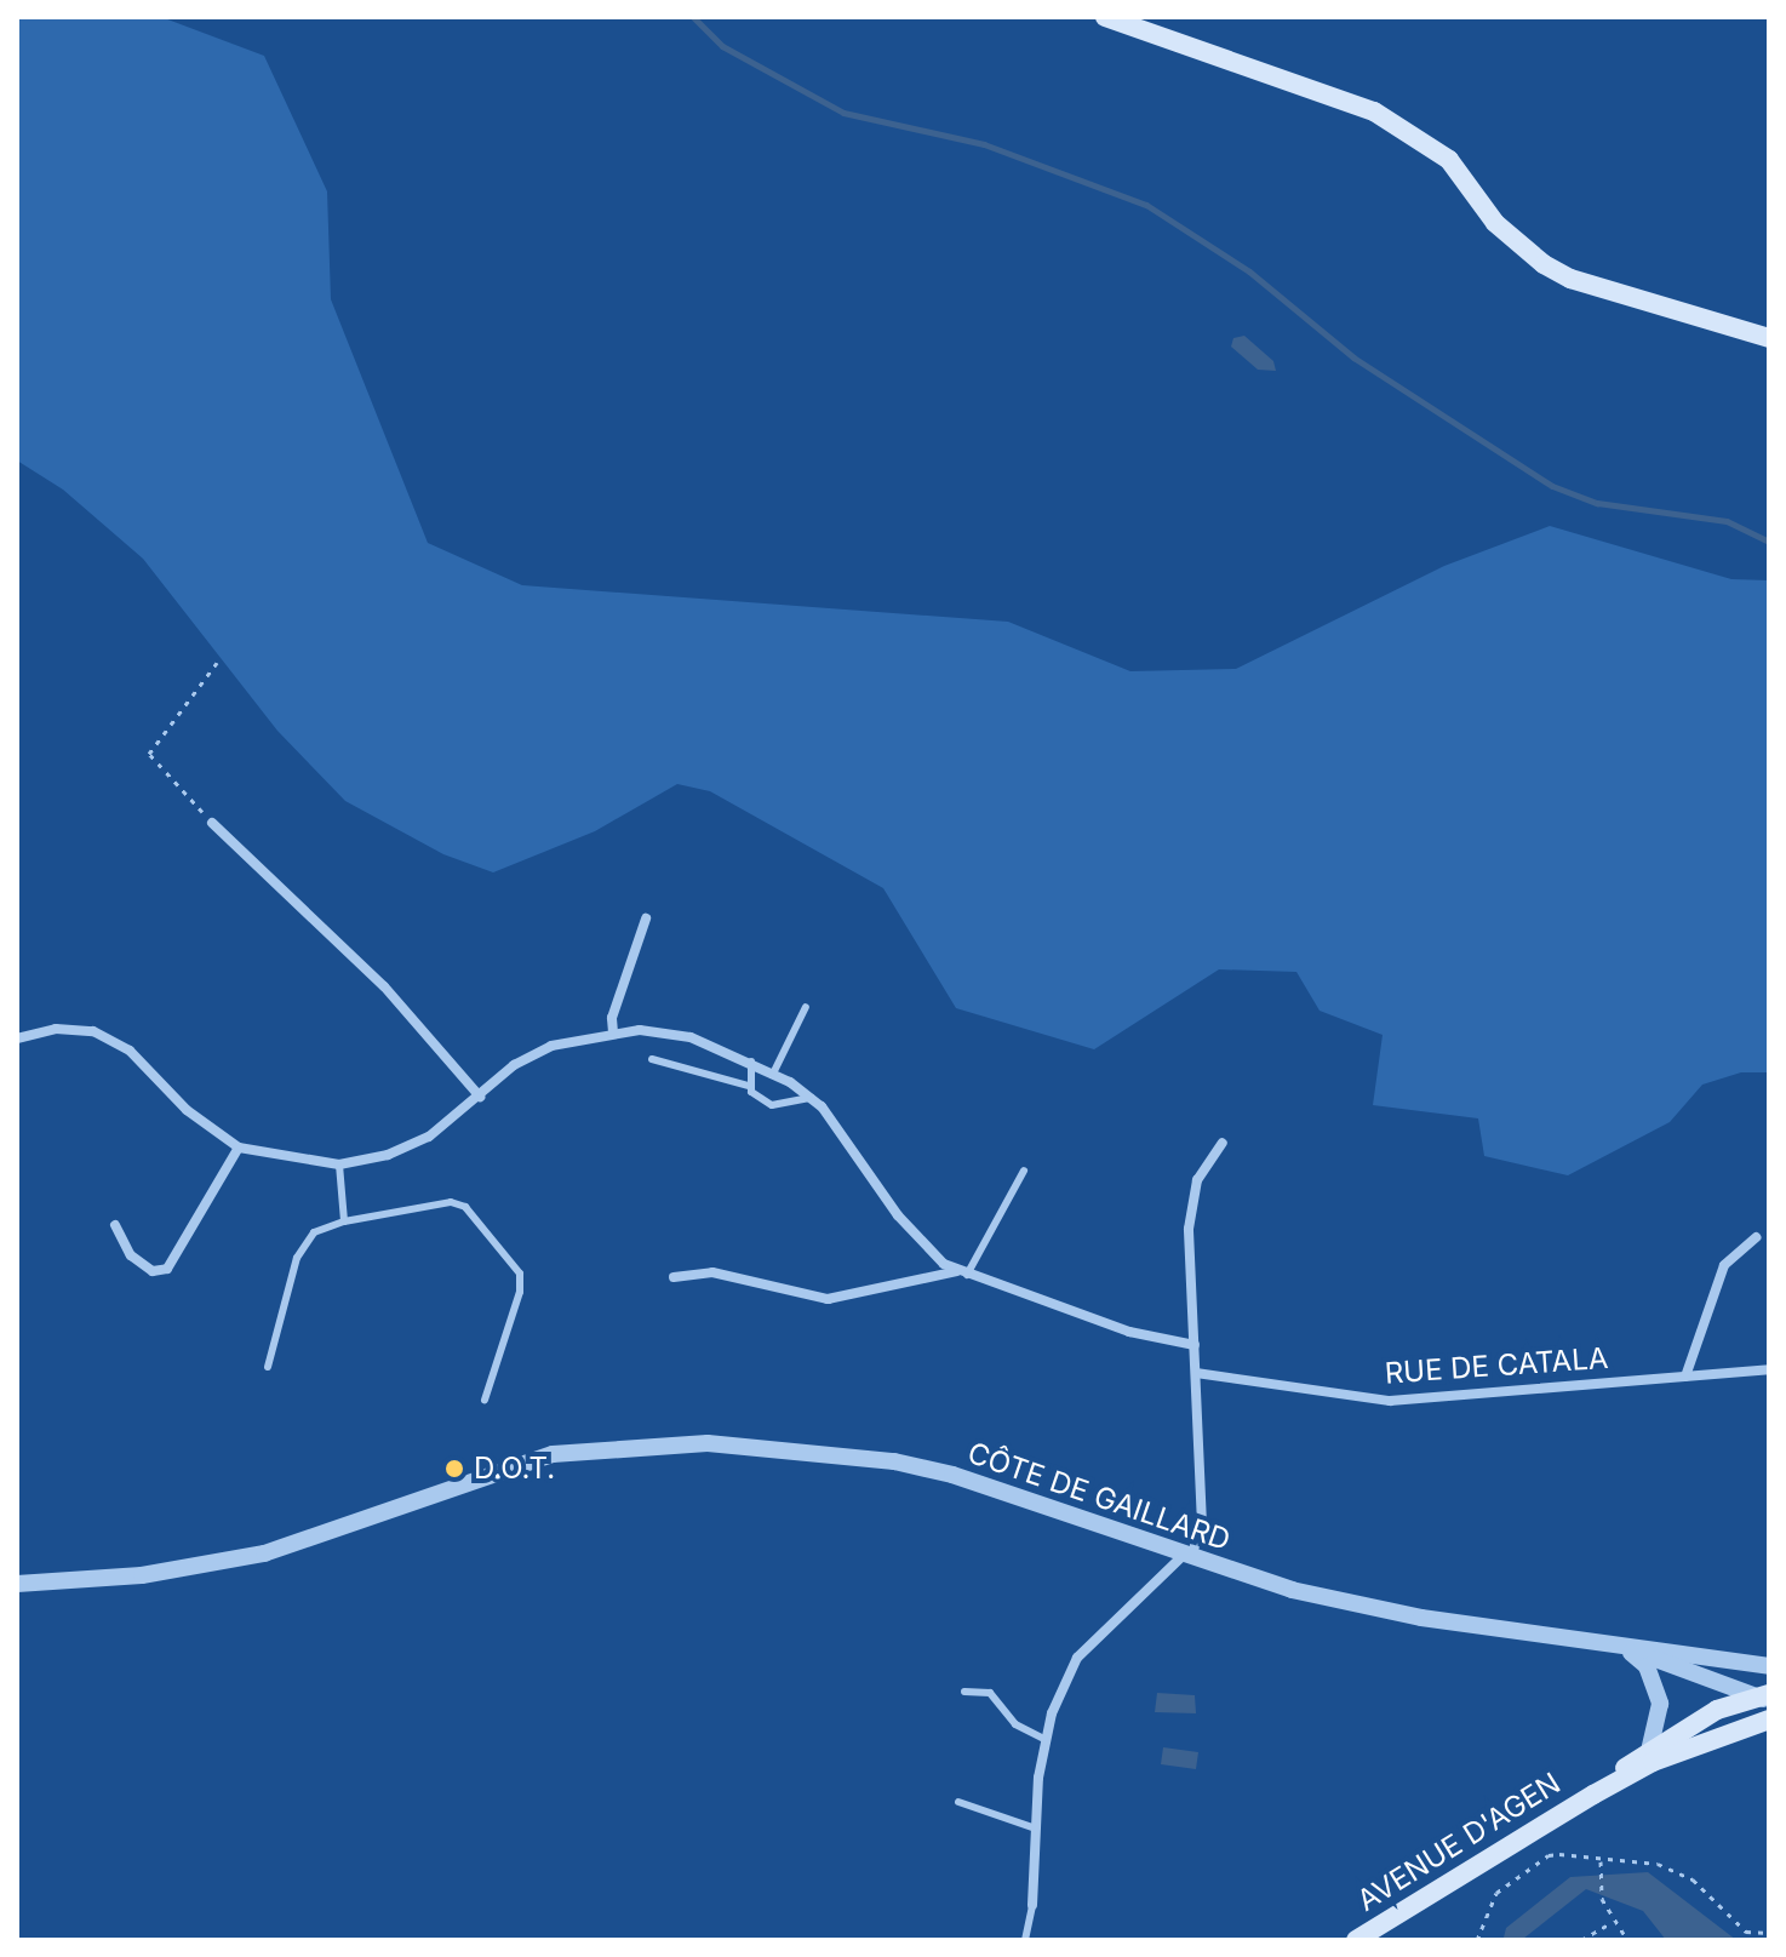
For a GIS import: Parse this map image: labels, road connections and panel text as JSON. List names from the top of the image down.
{
  "streets": {
    "main road": ["AVENUE D'AGEN"],
    "street": ["RUE DE CATALA", "CÔTE DE GAILLARD"]
  },
  "places": ["D.O.T."]
}
